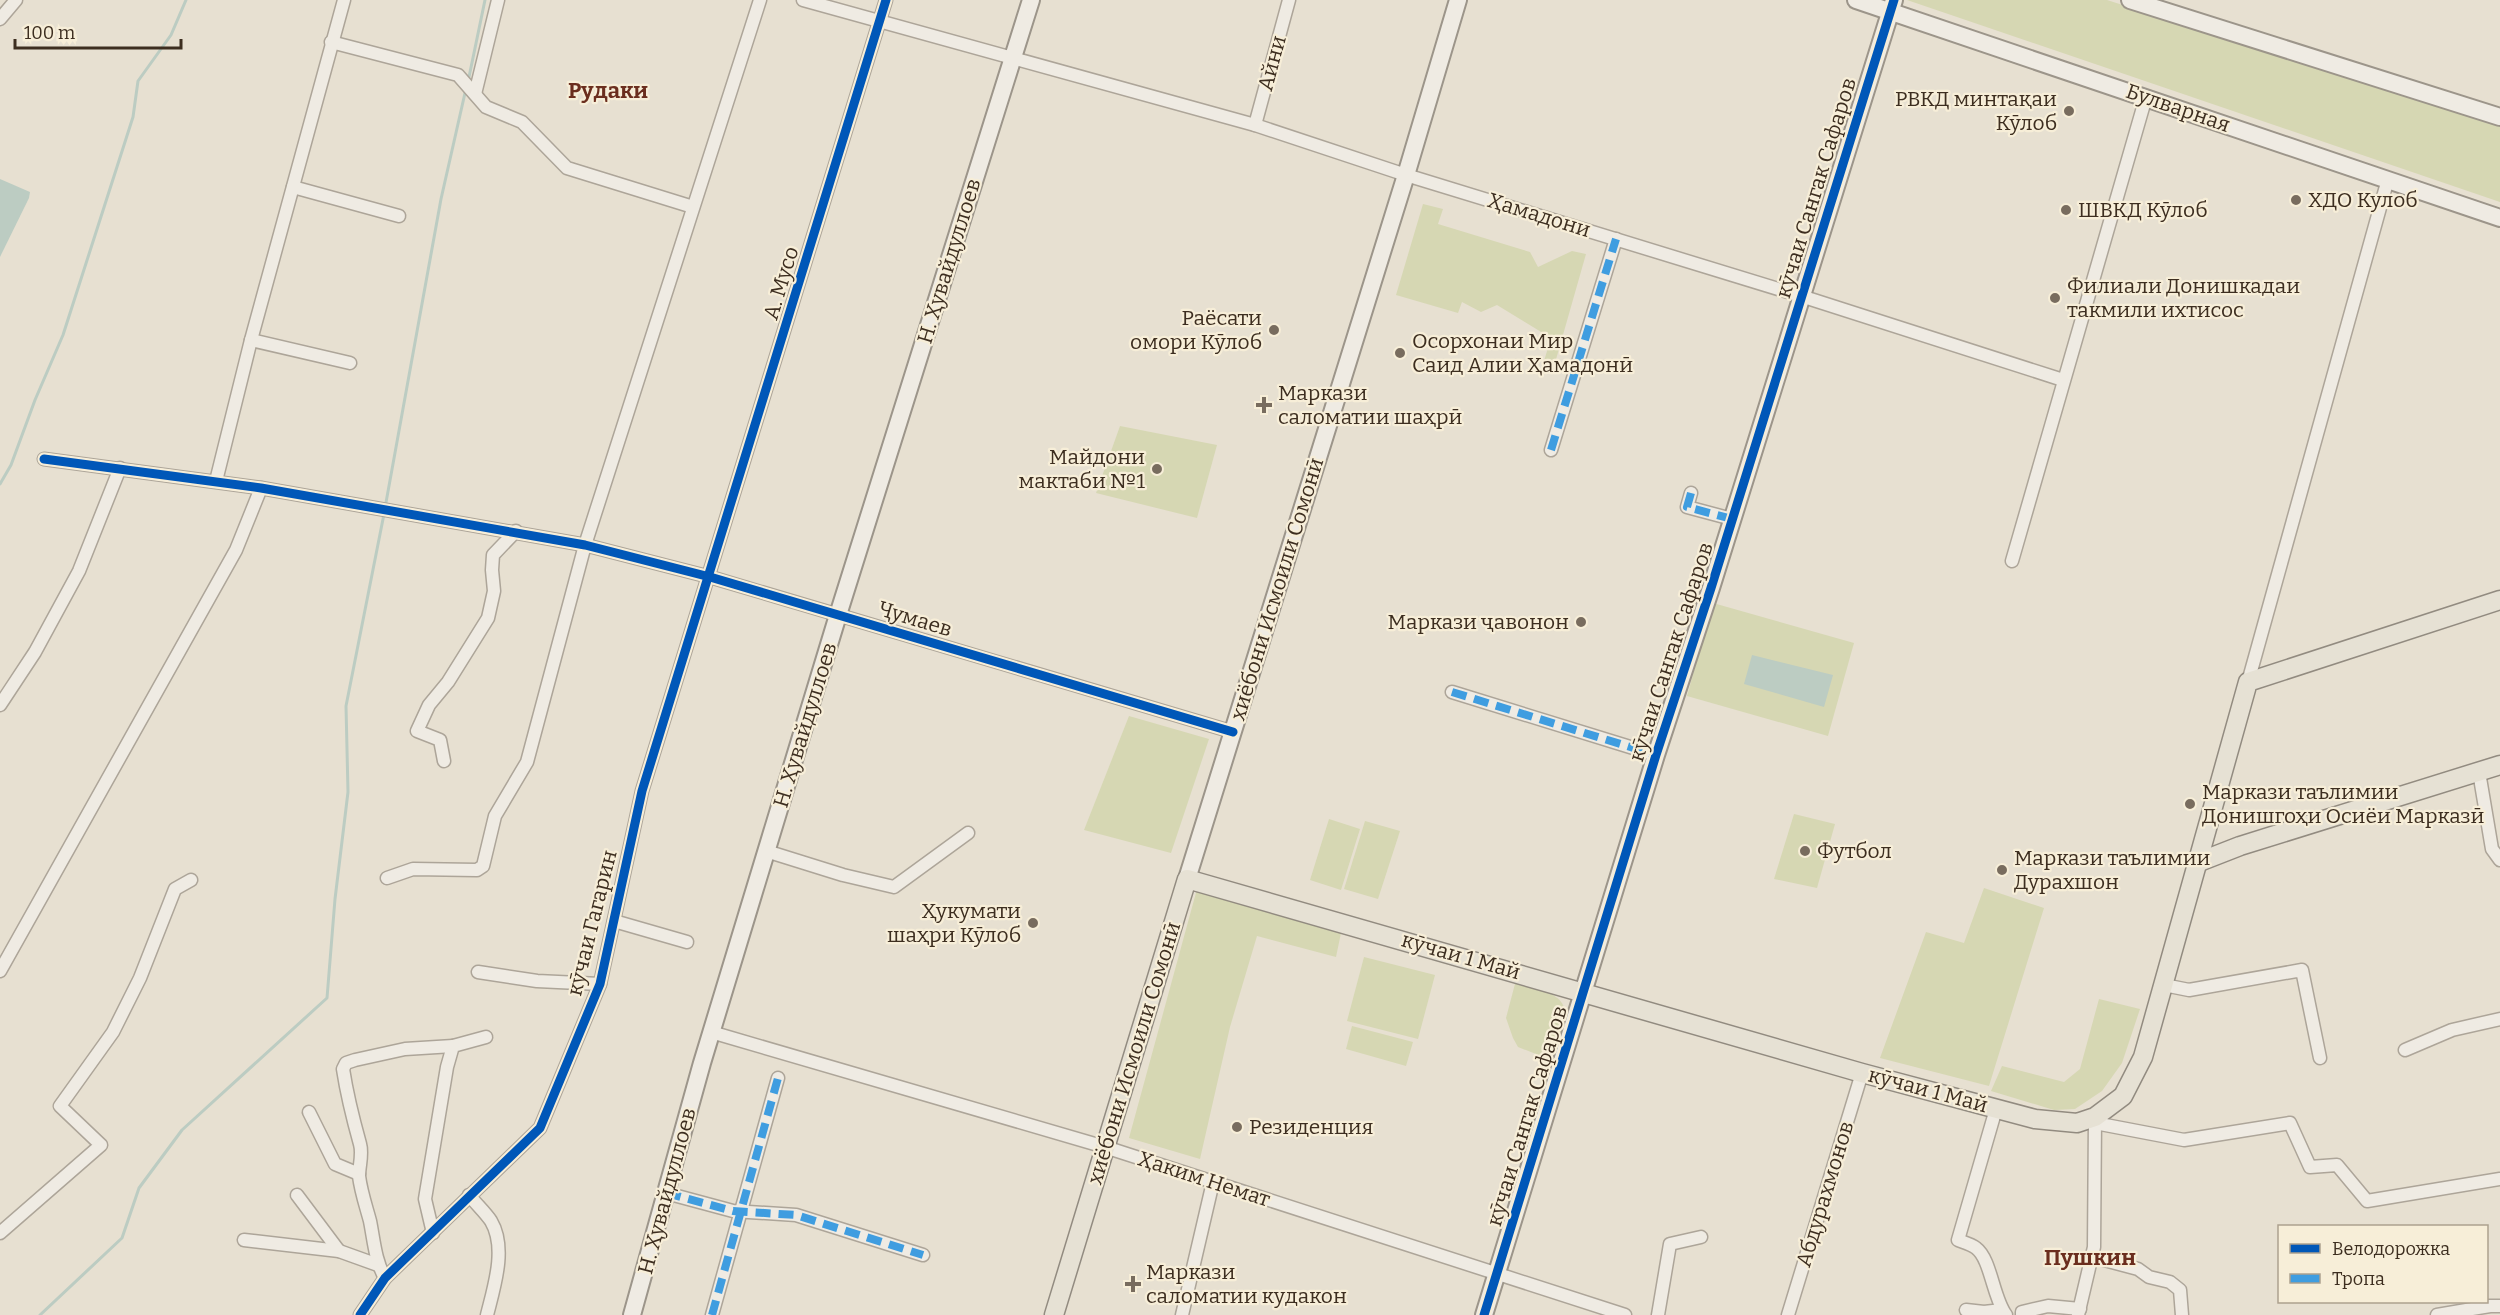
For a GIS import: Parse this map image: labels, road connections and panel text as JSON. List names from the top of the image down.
{
  "streets": {
    "main road": ["хиёбони Исмоили Сомонӣ", "кӯчаи 1 Май"],
    "street": [
      "Айни",
      "Булварная",
      "кӯчаи Сангак Сафаров",
      "Ҳамадони",
      "Н. Ҳувайдуллоев",
      "А. Мусо",
      "Ҷумаев",
      "кӯчаи Гагарин",
      "Ҳаким Немат",
      "Абдурахмонов"
    ]
  },
  "crossings": [
    ["Айни", "Ҳамадони"],
    ["Булварная", "кӯчаи Сангак Сафаров"],
    ["кӯчаи Сангак Сафаров", "Ҳамадони"],
    ["кӯчаи Сангак Сафаров", "кӯчаи 1 Май"],
    ["кӯчаи Сангак Сафаров", "Ҳаким Немат"],
    ["Ҳамадони", "Н. Ҳувайдуллоев"],
    ["Ҳамадони", "А. Мусо"],
    ["Ҳамадони", "хиёбони Исмоили Сомонӣ"],
    ["Н. Ҳувайдуллоев", "Ҷумаев"],
    ["Н. Ҳувайдуллоев", "Ҳаким Немат"],
    ["А. Мусо", "Ҷумаев"],
    ["А. Мусо", "кӯчаи Гагарин"],
    ["хиёбони Исмоили Сомонӣ", "Ҷумаев"],
    ["хиёбони Исмоили Сомонӣ", "кӯчаи 1 Май"],
    ["хиёбони Исмоили Сомонӣ", "Ҳаким Немат"],
    ["Ҷумаев", "кӯчаи Гагарин"],
    ["кӯчаи 1 Май", "Абдурахмонов"]
  ],
  "districts": ["Рудаки", "Пушкин"],
  "places": {
    "other": [
      "РВКД минтақаи Кӯлоб",
      "ХДО Кулоб",
      "ШВКД Кӯлоб",
      "Филиали Донишкадаи такмили ихтисос",
      "Раёсати омори Кӯлоб",
      "Осорхонаи Мир Саид Алии Ҳамадонӣ",
      "Майдони мактаби №1",
      "Маркази ҷавонон",
      "Маркази таълимии Донишгоҳи Осиёи Марказӣ",
      "Футбол",
      "Маркази таълимии Дурахшон",
      "Ҳукумати шаҳри Кӯлоб",
      "Резиденция"
    ],
    "health": ["Маркази саломатии шаҳрӣ", "Маркази саломатии кудакон"]
  },
  "legend": ["Велодорожка", "Тропа"],
  "scale_bar": "100 m"
}
